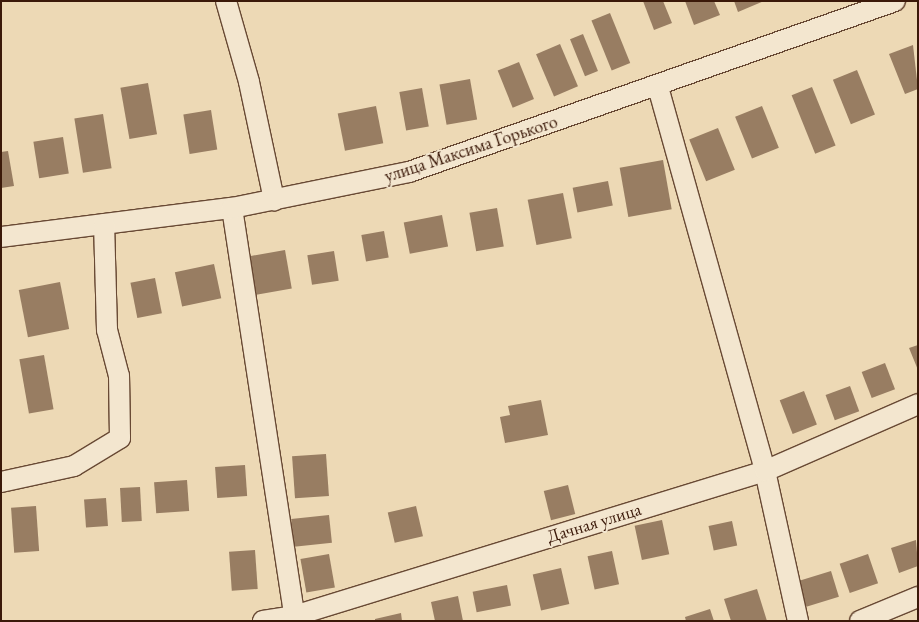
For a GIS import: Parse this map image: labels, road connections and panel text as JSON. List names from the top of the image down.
{
  "streets": {
    "street": ["улица Максима Горького", "Дачная улица"]
  }
}
